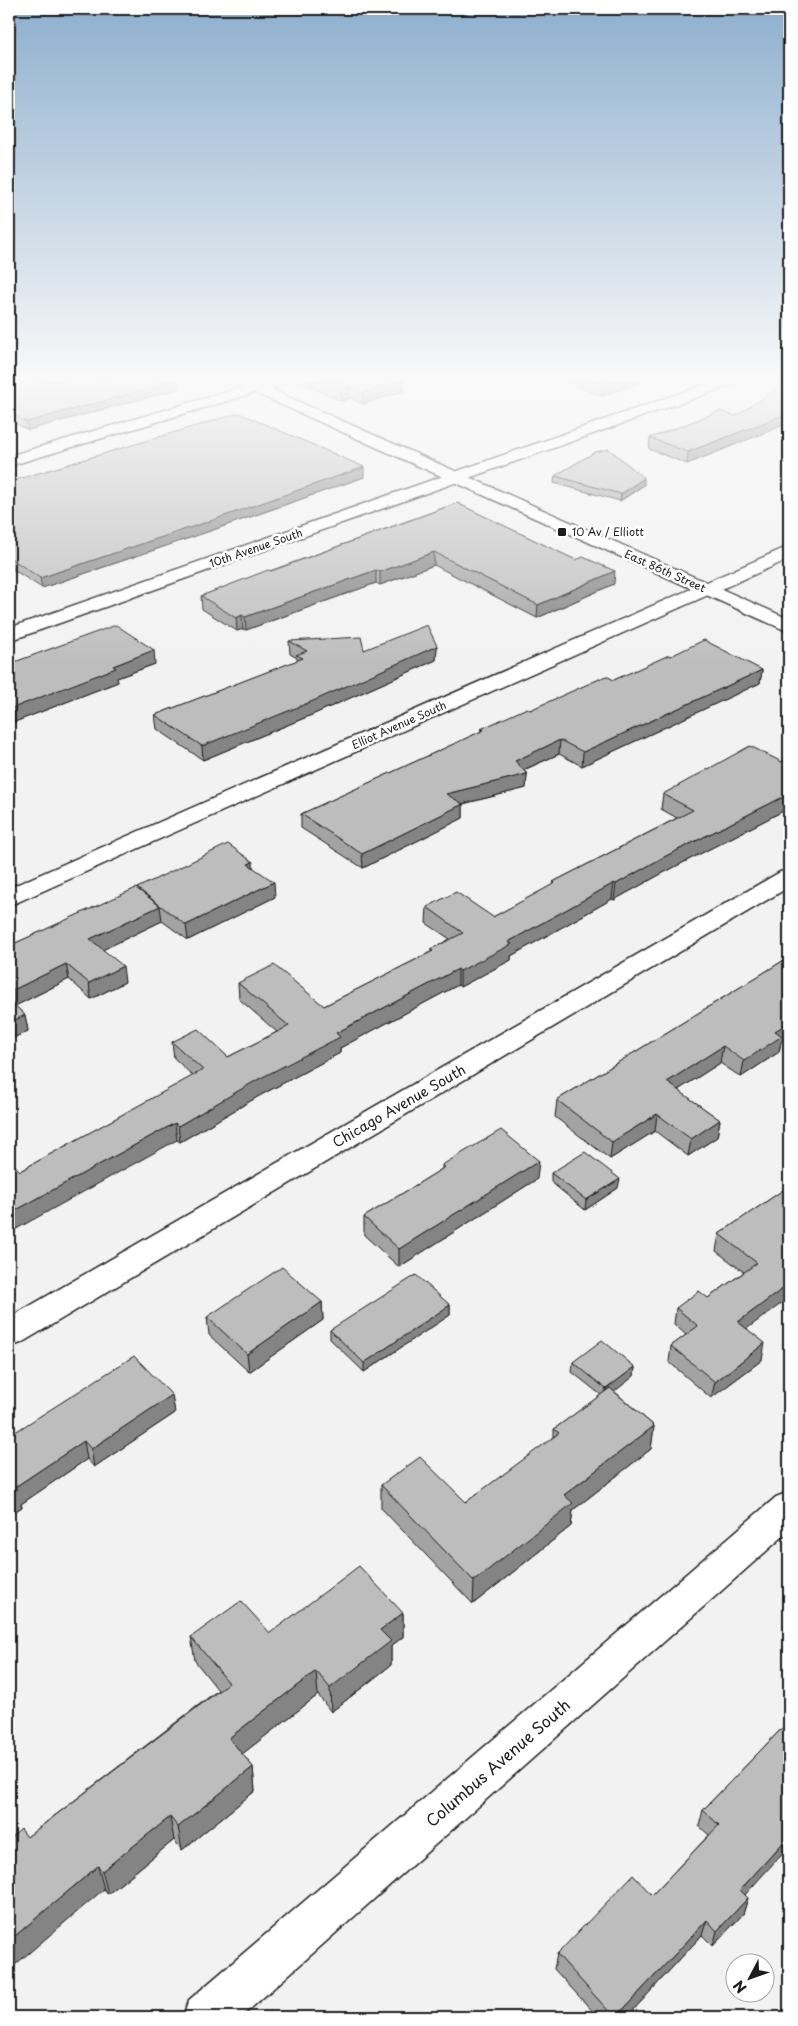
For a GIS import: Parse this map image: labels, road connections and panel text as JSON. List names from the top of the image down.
{
  "streets": {
    "street": [
      "10th Avenue South",
      "East 86th Street",
      "Elliot Avenue South",
      "Chicago Avenue South",
      "Columbus Avenue South"
    ]
  },
  "crossings": [
    ["10th Avenue South", "East 86th Street"],
    ["East 86th Street", "Elliot Avenue South"]
  ],
  "places": {
    "transit": ["10 Av / Elliott"]
  },
  "north": "bottom left"
}
